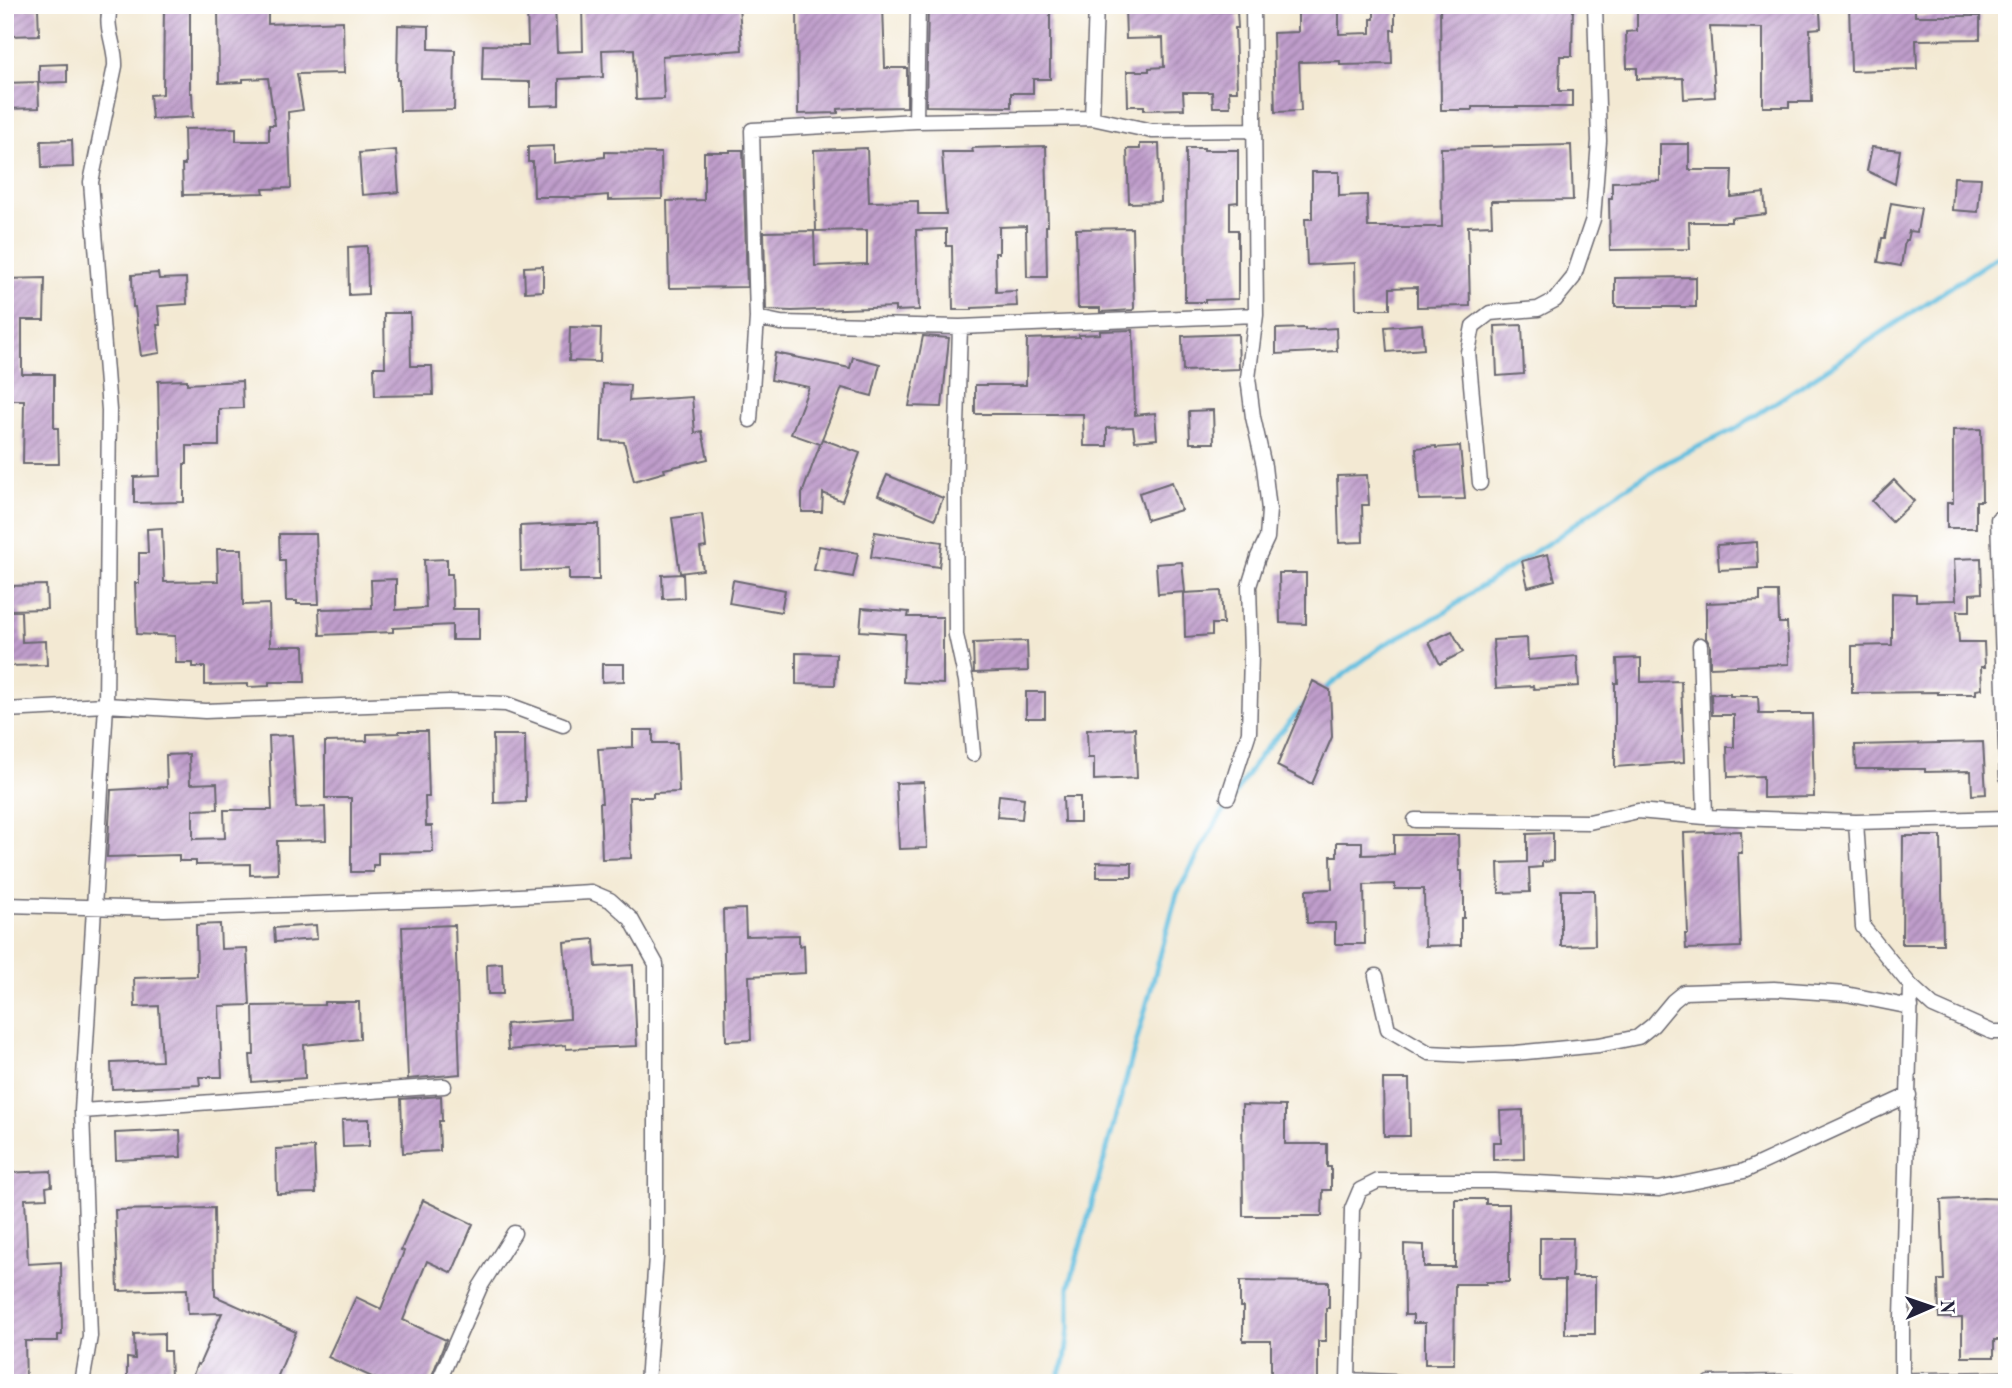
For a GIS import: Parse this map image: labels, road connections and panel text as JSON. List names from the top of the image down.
{
  "north": "right"
}
